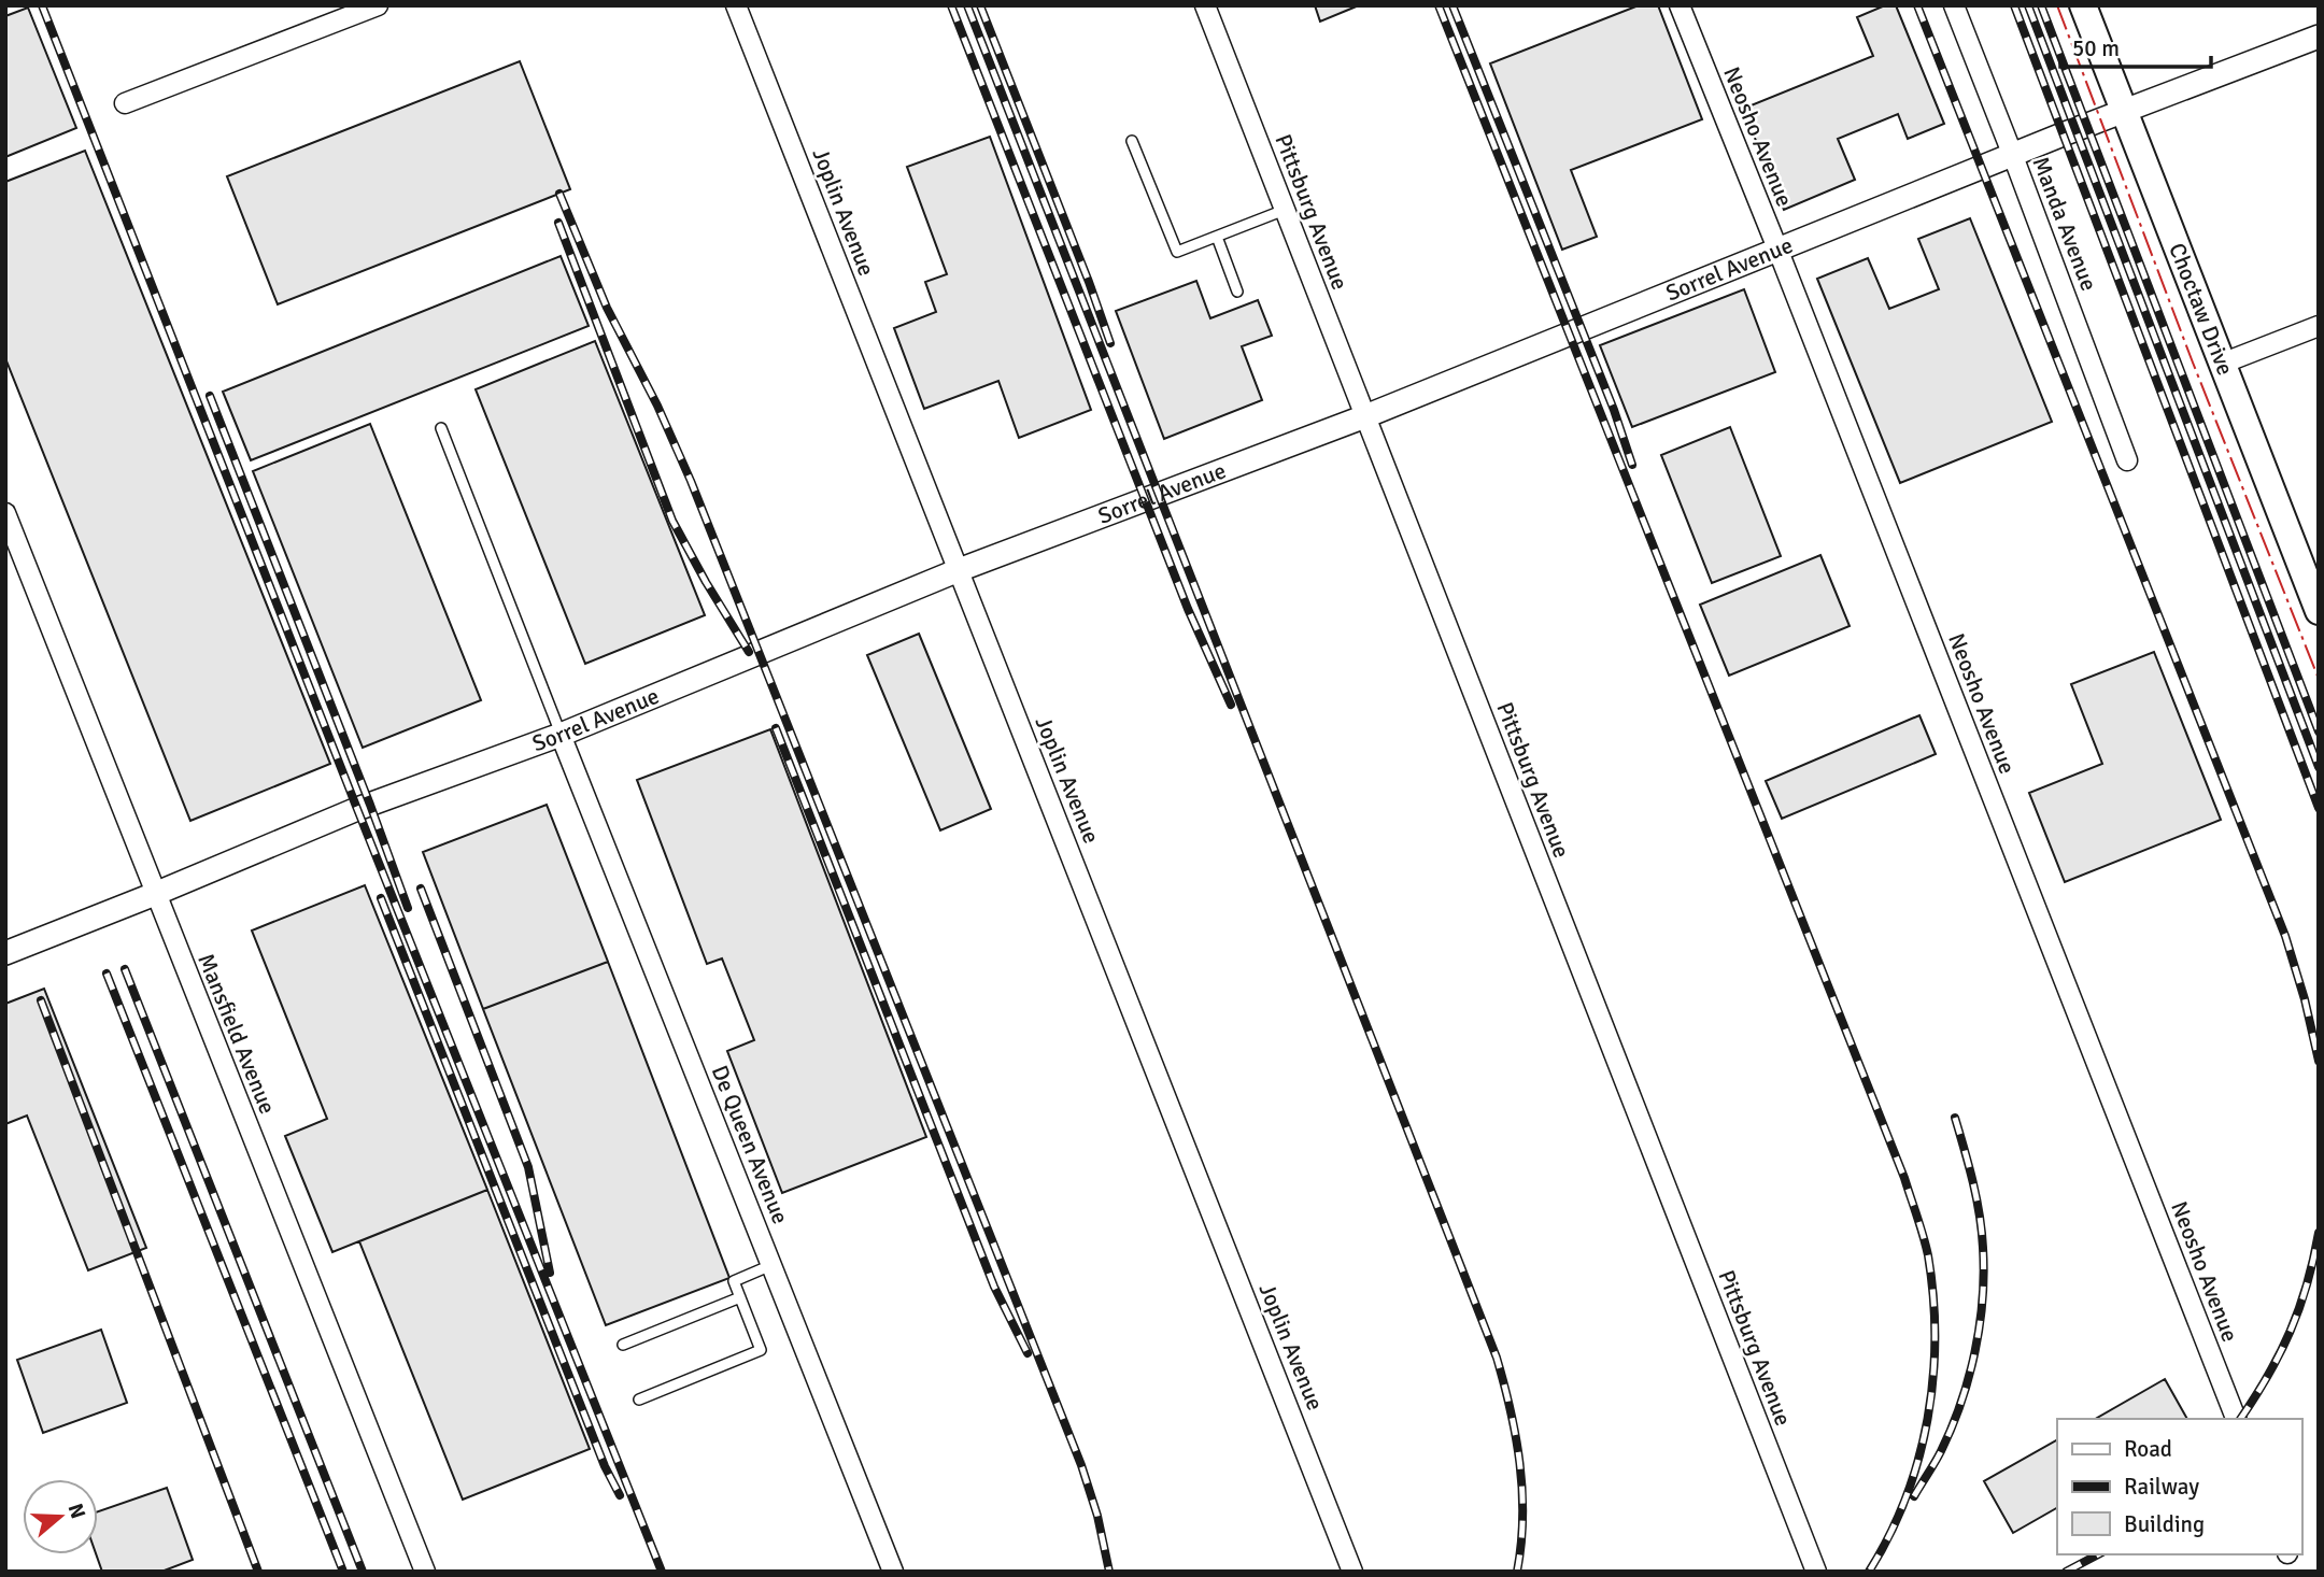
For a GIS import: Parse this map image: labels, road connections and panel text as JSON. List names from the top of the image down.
{
  "streets": {
    "main road": ["Choctaw Drive"],
    "street": [
      "Neosho Avenue",
      "Joplin Avenue",
      "Pittsburg Avenue",
      "Manda Avenue",
      "Sorrel Avenue",
      "Mansfield Avenue",
      "De Queen Avenue"
    ]
  },
  "crossings": [
    ["Neosho Avenue", "Sorrel Avenue"],
    ["Joplin Avenue", "Sorrel Avenue"],
    ["Pittsburg Avenue", "Sorrel Avenue"],
    ["Manda Avenue", "Sorrel Avenue"],
    ["Sorrel Avenue", "Choctaw Drive"],
    ["Sorrel Avenue", "Mansfield Avenue"],
    ["Sorrel Avenue", "De Queen Avenue"]
  ],
  "legend": ["Road", "Railway", "Building"],
  "scale_bar": "50 m",
  "north": "right"
}
